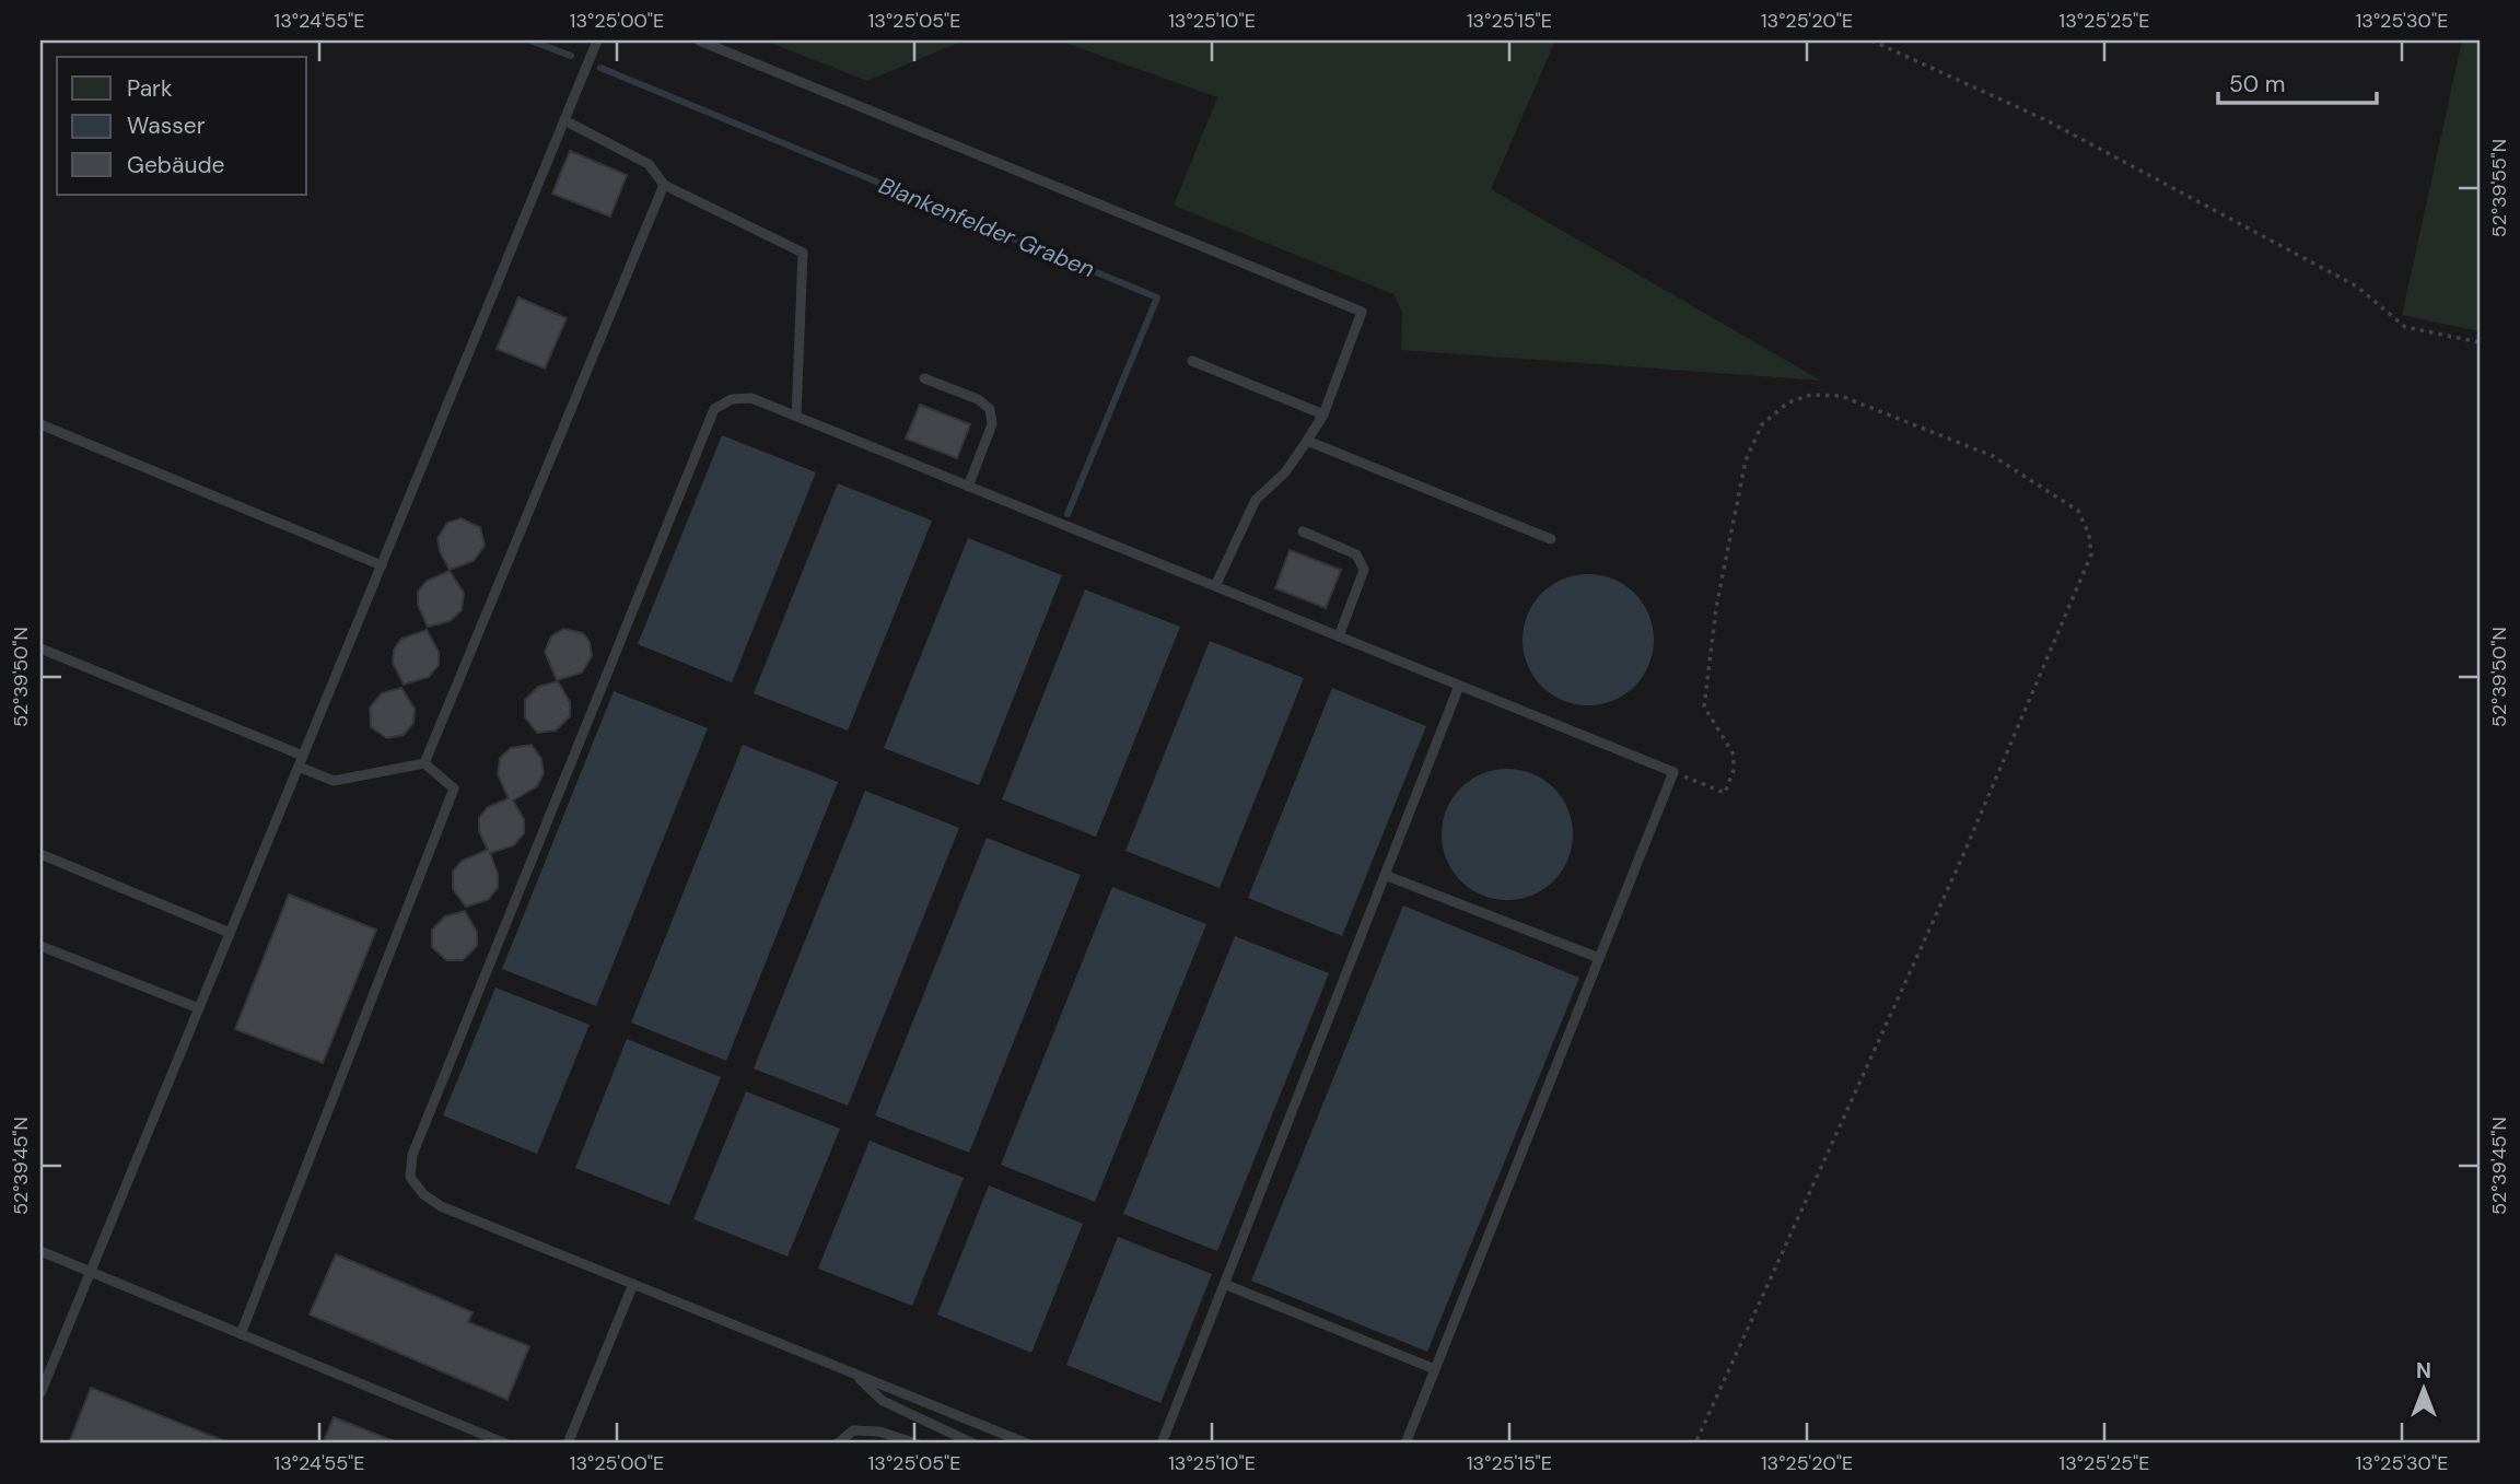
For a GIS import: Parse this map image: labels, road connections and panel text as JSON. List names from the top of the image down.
{
  "water": ["Blankenfelder Graben"],
  "legend": ["Park", "Wasser", "Gebäude"],
  "scale_bar": "50 m",
  "north": "top",
  "coordinates": [
    "13°24'55\"E",
    "13°25'00\"E",
    "13°25'05\"E",
    "13°25'10\"E",
    "13°25'15\"E",
    "13°25'20\"E",
    "13°25'25\"E",
    "13°25'30\"E",
    "52°39'55\"N",
    "52°39'50\"N",
    "52°39'45\"N"
  ]
}
